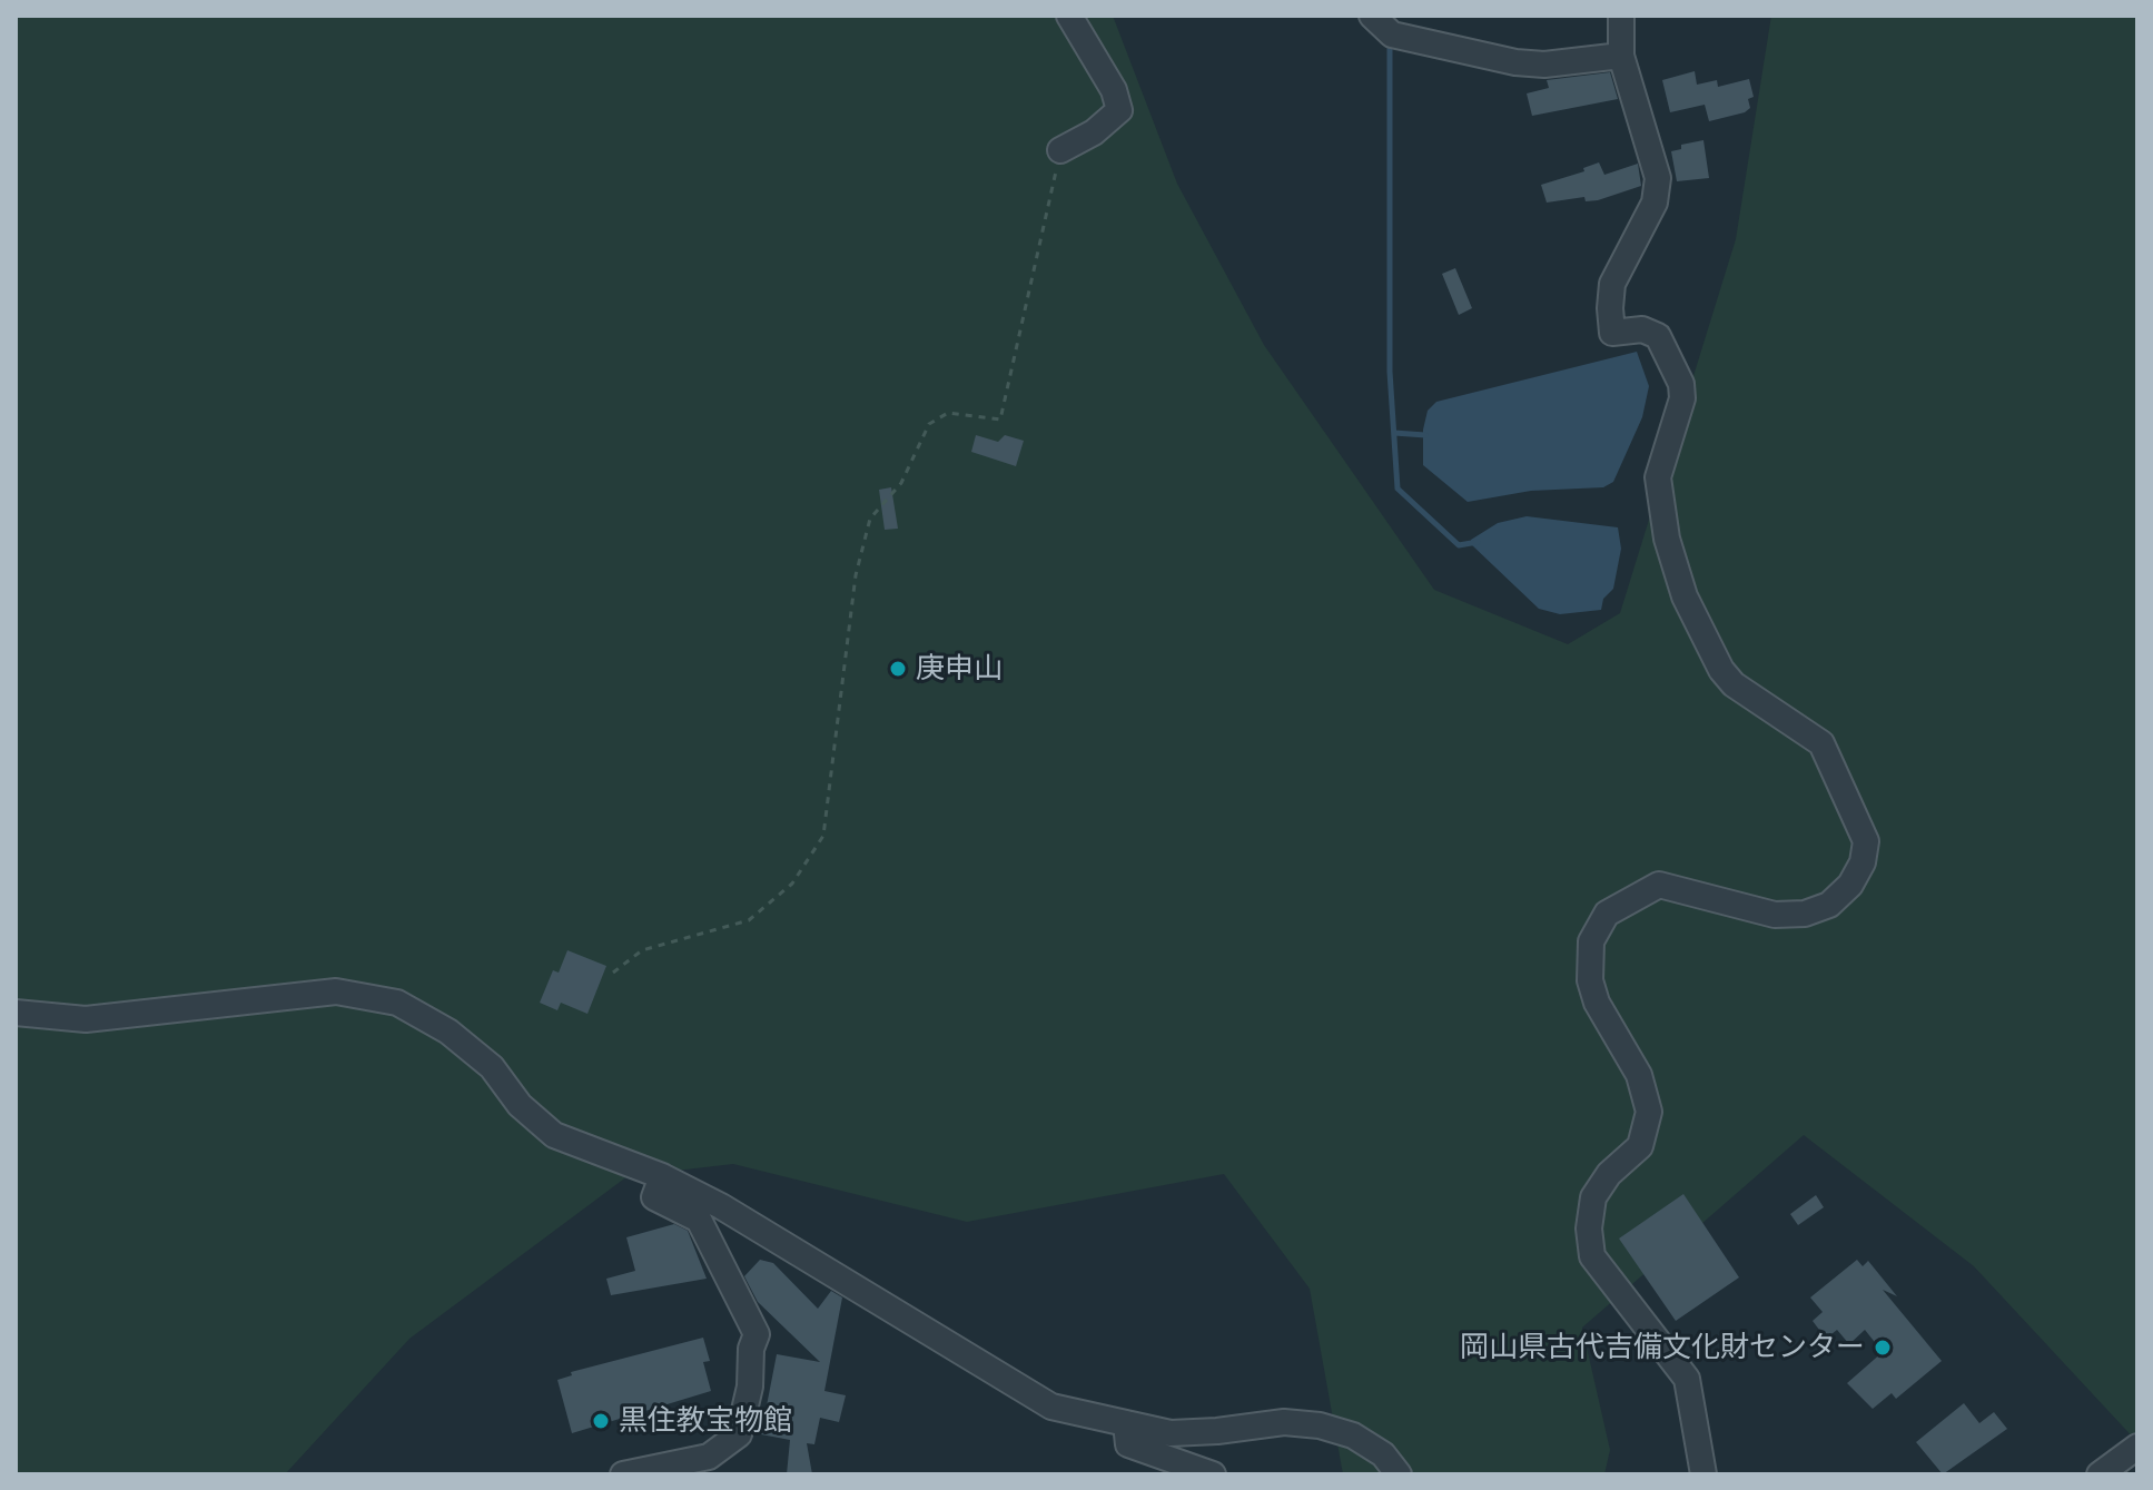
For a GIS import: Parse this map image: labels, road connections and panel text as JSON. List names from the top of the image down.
{
  "places": ["庚申山", "岡山県古代吉備文化財センター", "黒住教宝物館"]
}
